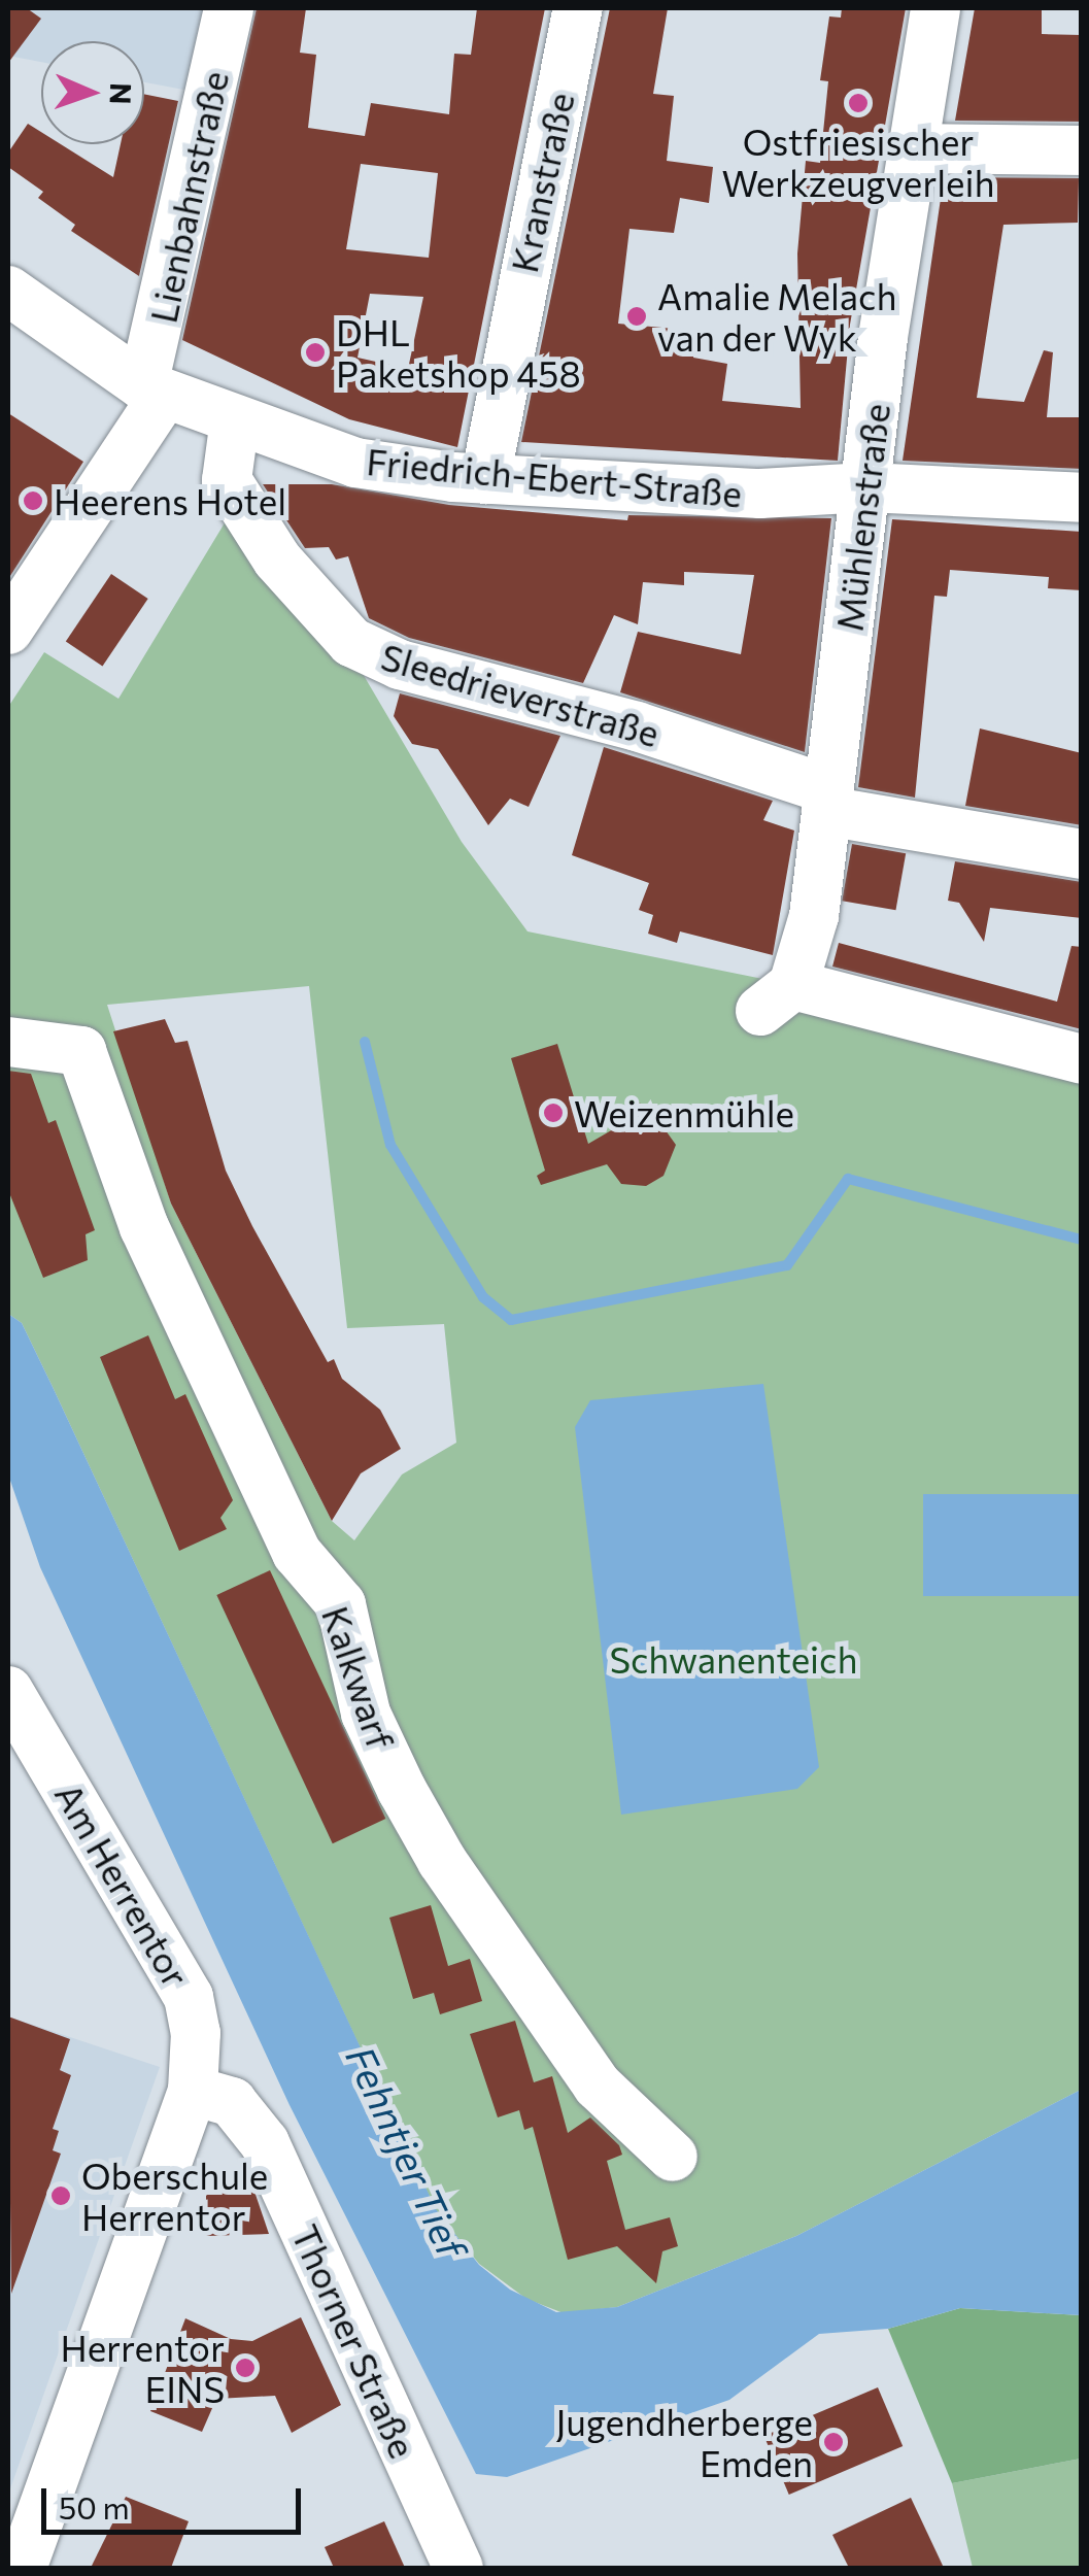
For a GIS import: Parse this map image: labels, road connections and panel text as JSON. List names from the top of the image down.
{
  "streets": {
    "street": [
      "Kranstraße",
      "Lienbahnstraße",
      "Friedrich-Ebert-Straße",
      "Mühlenstraße",
      "Sleedrieverstraße",
      "Kalkwarf",
      "Am Herrentor",
      "Thorner Straße"
    ]
  },
  "crossings": [
    ["Kranstraße", "Friedrich-Ebert-Straße"],
    ["Lienbahnstraße", "Friedrich-Ebert-Straße"],
    ["Friedrich-Ebert-Straße", "Mühlenstraße"],
    ["Friedrich-Ebert-Straße", "Sleedrieverstraße"],
    ["Mühlenstraße", "Sleedrieverstraße"],
    ["Am Herrentor", "Thorner Straße"]
  ],
  "water": ["Fehntjer Tief"],
  "parks": ["Schwanenteich"],
  "places": [
    "Ostfriesischer Werkzeugverleih",
    "Amalie Melach van der Wyk",
    "DHL Paketshop 458",
    "Heerens Hotel",
    "Weizenmühle",
    "Oberschule Herrentor",
    "Herrentor EINS",
    "Jugendherberge Emden"
  ],
  "scale_bar": "50 m",
  "north": "right"
}
